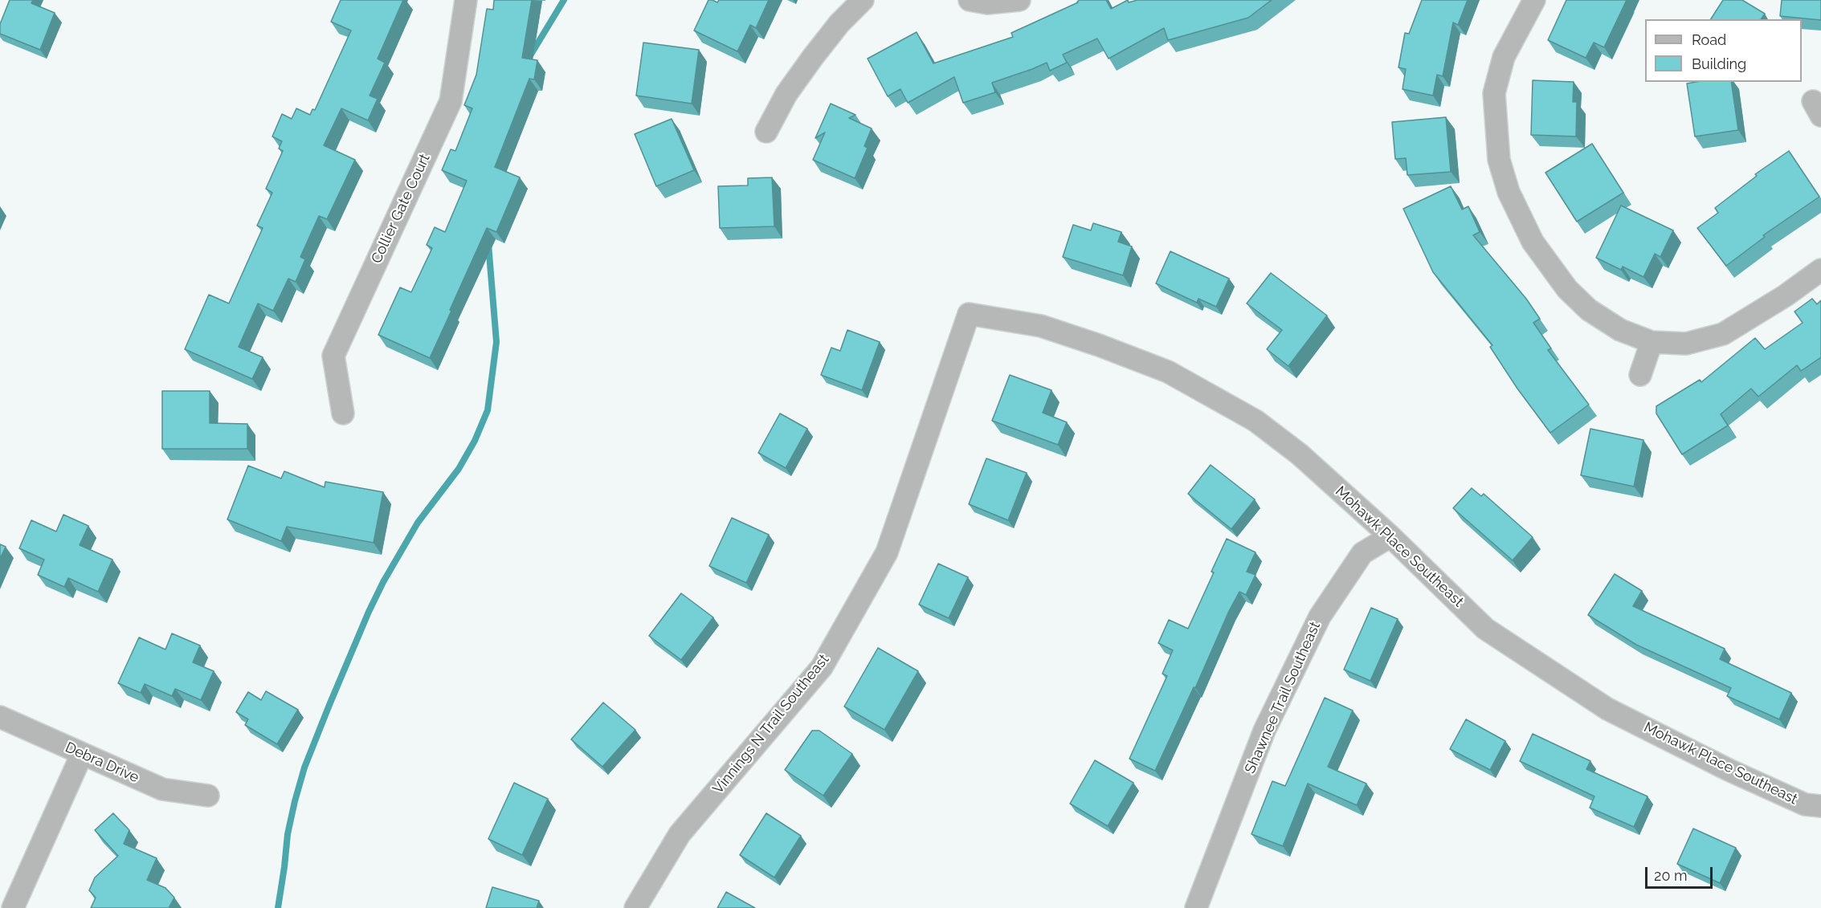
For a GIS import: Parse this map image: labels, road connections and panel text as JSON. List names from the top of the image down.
{
  "streets": {
    "street": [
      "Collier Gate Court",
      "Mohawk Place Southeast",
      "Shawnee Trail Southeast",
      "Vinnings N Trail Southeast",
      "Debra Drive"
    ]
  },
  "crossings": [
    ["Mohawk Place Southeast", "Shawnee Trail Southeast"],
    ["Mohawk Place Southeast", "Vinnings N Trail Southeast"]
  ],
  "legend": ["Road", "Building"],
  "scale_bar": "20 m"
}
